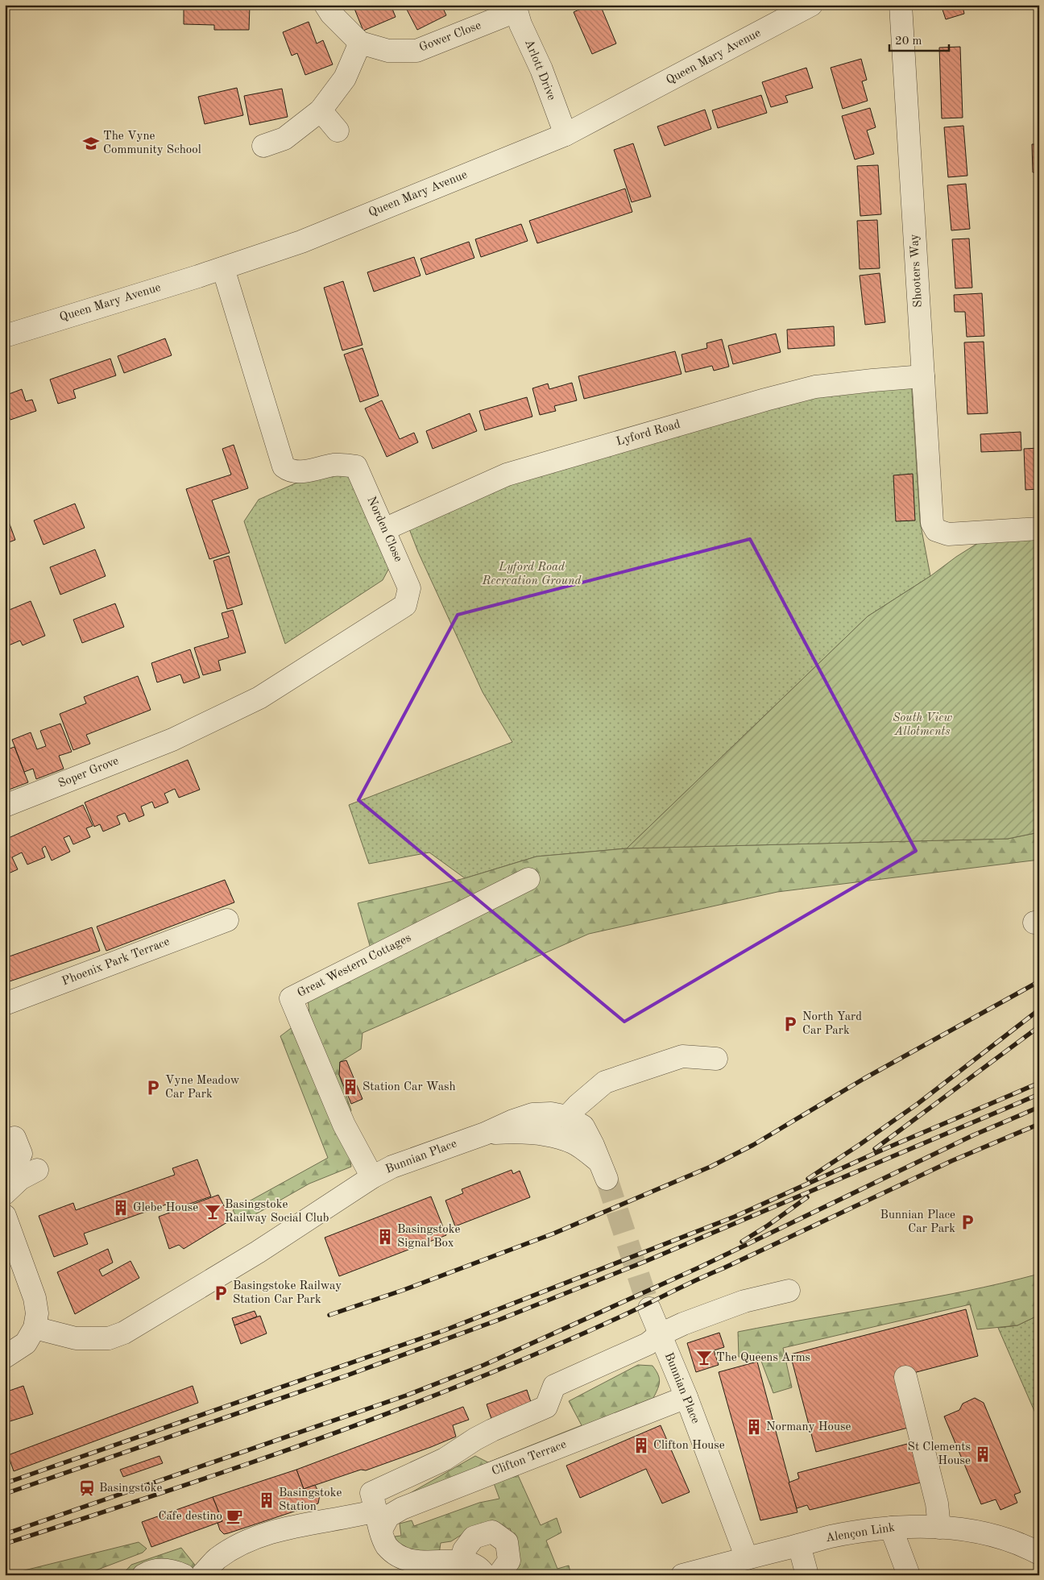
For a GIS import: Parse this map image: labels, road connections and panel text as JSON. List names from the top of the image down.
{
  "streets": {
    "street": [
      "Gower Close",
      "Queen Mary Avenue",
      "Arlott Drive",
      "Shooters Way",
      "Lyford Road",
      "Norden Close",
      "Soper Grove",
      "Phoenix Park Terrace",
      "Great Western Cottages",
      "Bunnian Place",
      "Clifton Terrace",
      "Alençon Link"
    ]
  },
  "crossings": [
    ["Gower Close", "Arlott Drive"],
    ["Queen Mary Avenue", "Arlott Drive"],
    ["Queen Mary Avenue", "Norden Close"],
    ["Shooters Way", "Lyford Road"],
    ["Lyford Road", "Norden Close"],
    ["Norden Close", "Soper Grove"],
    ["Great Western Cottages", "Bunnian Place"],
    ["Bunnian Place", "Clifton Terrace"],
    ["Bunnian Place", "Alençon Link"]
  ],
  "parks": ["Lyford Road Recreation Ground", "South View Allotments"],
  "places": {
    "school or university": ["The Vyne Community School"],
    "parking": [
      "North Yard Car Park",
      "Vyne Meadow Car Park",
      "Bunnian Place Car Park",
      "Basingstoke Railway Station Car Park"
    ],
    "building": [
      "Station Car Wash",
      "Glebe House",
      "Basingstoke Signal Box",
      "Normany House",
      "Clifton House",
      "St Clements House",
      "Basingstoke Station"
    ],
    "bar": ["Basingstoke Railway Social Club", "The Queens Arms"],
    "station": ["Basingstoke"],
    "cafe": ["Cafe destino"]
  },
  "scale_bar": "20 m"
}
